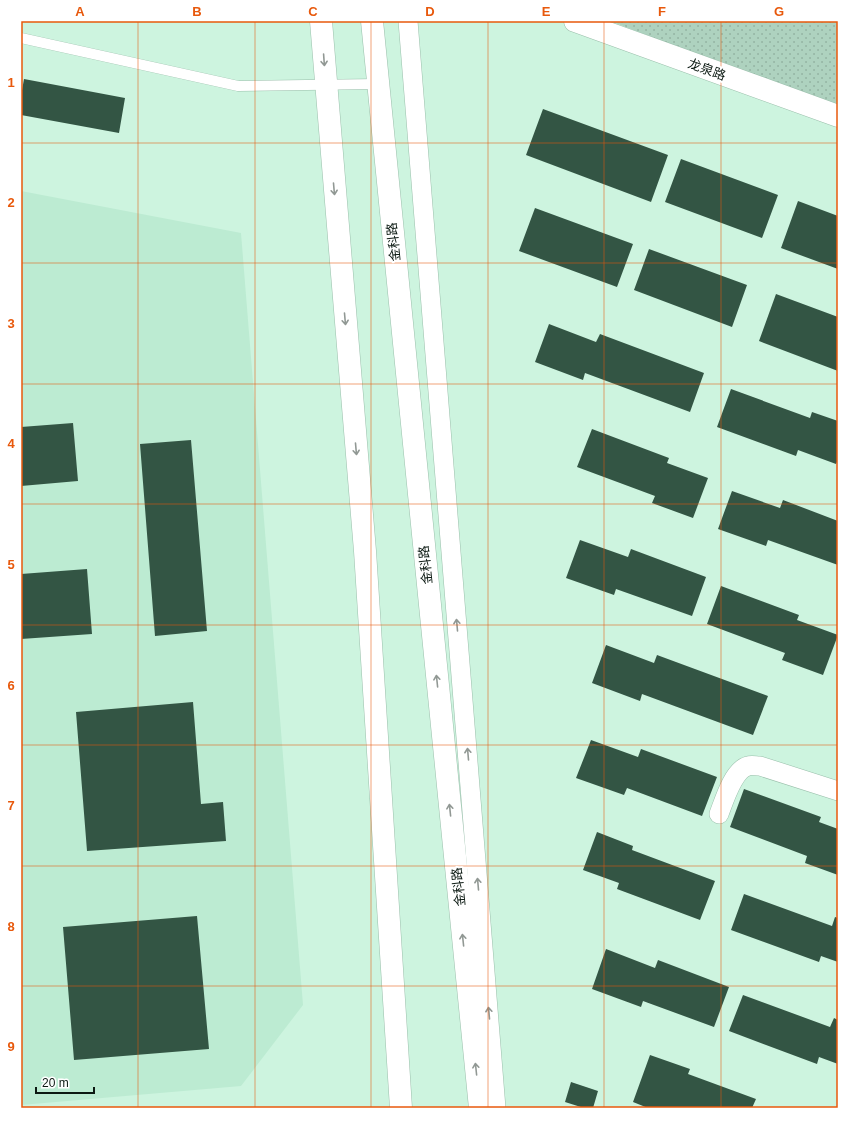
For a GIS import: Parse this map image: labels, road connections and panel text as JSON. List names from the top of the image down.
{
  "streets": {
    "main road": ["龙泉路", "金科路"]
  },
  "scale_bar": "20 m",
  "grid": {
    "columns": [
      "A",
      "B",
      "C",
      "D",
      "E",
      "F",
      "G"
    ],
    "rows": [
      "1",
      "2",
      "3",
      "4",
      "5",
      "6",
      "7",
      "8",
      "9"
    ]
  }
}
